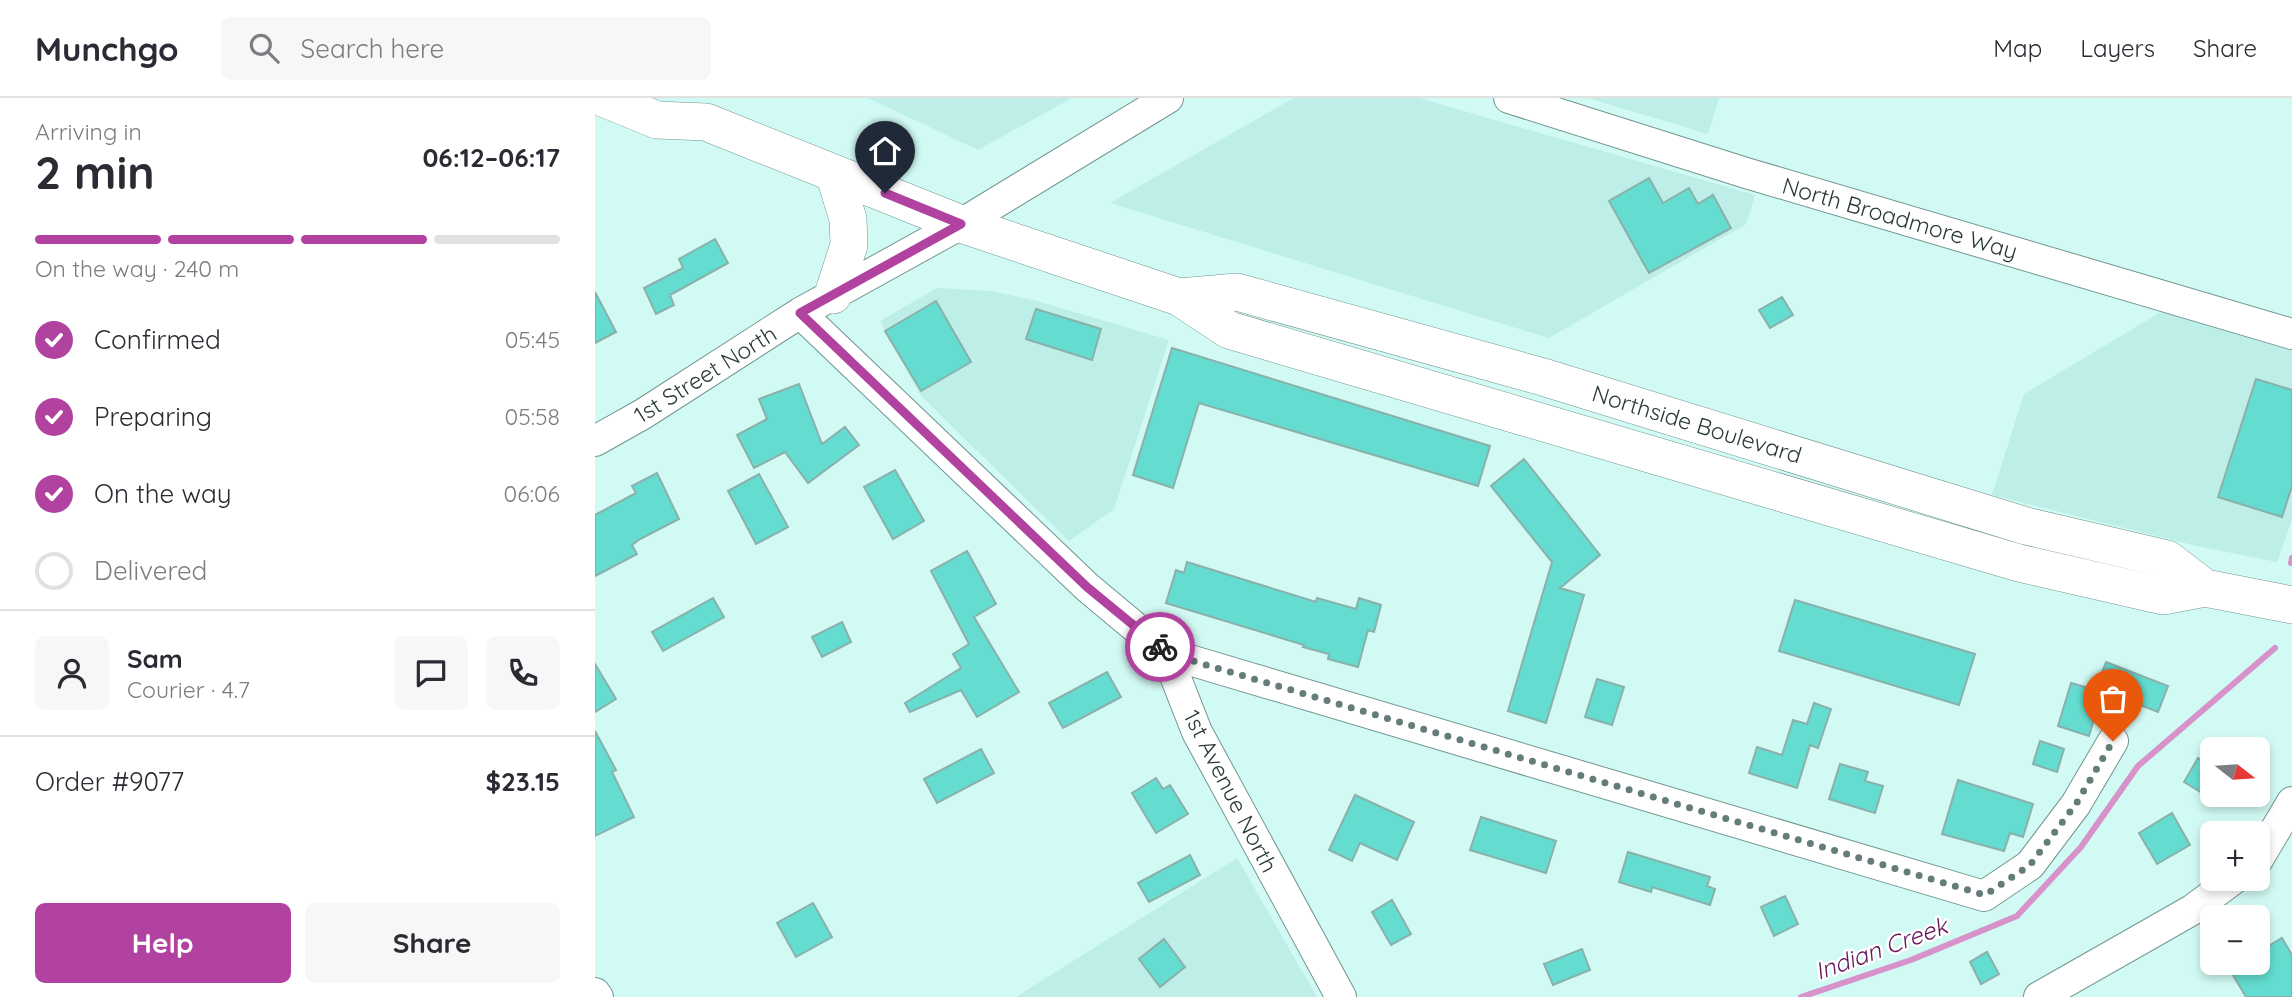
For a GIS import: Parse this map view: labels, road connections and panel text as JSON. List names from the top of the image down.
{
  "streets": {
    "main road": ["Northside Boulevard"],
    "street": ["North Broadmore Way", "1st Street North", "1st Avenue North"]
  },
  "crossings": [
    ["1st Street North", "Northside Boulevard"],
    ["1st Street North", "1st Avenue North"]
  ],
  "water": ["Indian Creek"],
  "north": "right",
  "page": {
    "header": "Munchgo",
    "search": "Search here",
    "nav": ["Map", "Layers", "Share"],
    "heading": ["2 min", "Arriving in", "06:12–06:17"],
    "panel": [
      "Sam",
      "Courier · 4.7",
      "Order #9077",
      "$23.15"
    ],
    "bar": "On the way · 240 m",
    "list": [
      ["Confirmed", "05:45"],
      ["Preparing", "05:58"],
      ["On the way", "06:06"],
      "Delivered"
    ],
    "map_buttons": ["+", "−"],
    "buttons": ["Help", "Share"]
  }
}
